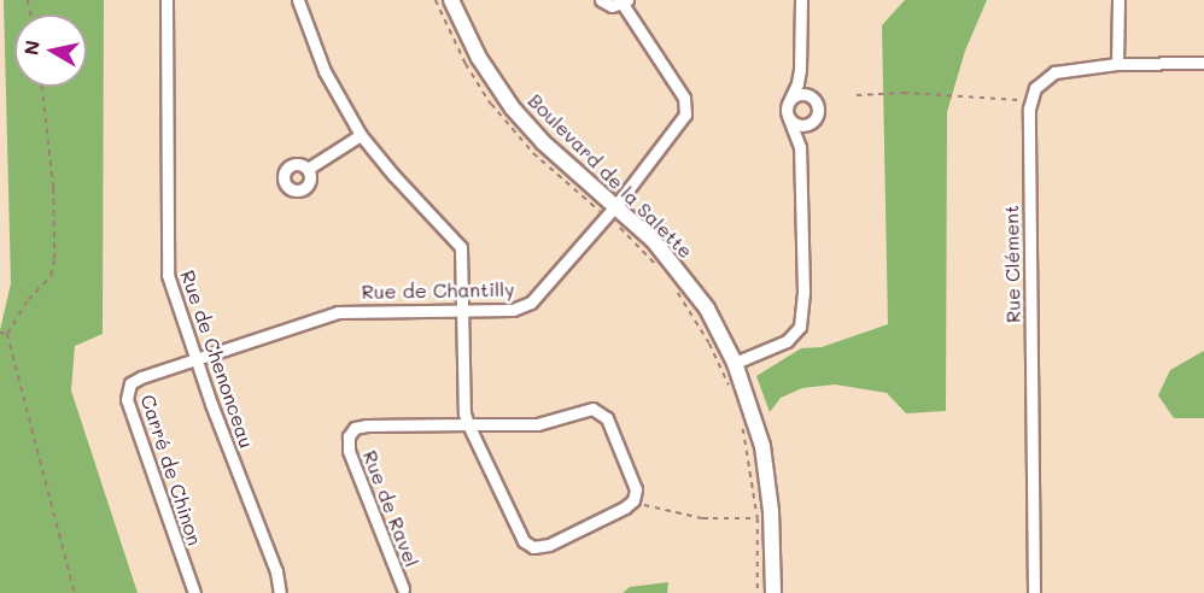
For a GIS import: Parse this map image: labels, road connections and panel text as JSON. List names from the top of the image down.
{
  "streets": {
    "street": [
      "Boulevard de la Salette",
      "Rue Clément",
      "Rue de Chantilly",
      "Rue de Chenonceau",
      "Carré de Chinon",
      "Rue de Ravel"
    ]
  },
  "crossings": [
    ["Boulevard de la Salette", "Rue de Chantilly"],
    ["Rue de Chantilly", "Rue de Chenonceau"],
    ["Rue de Chantilly", "Carré de Chinon"],
    ["Rue de Chenonceau", "Carré de Chinon"]
  ],
  "north": "left"
}
